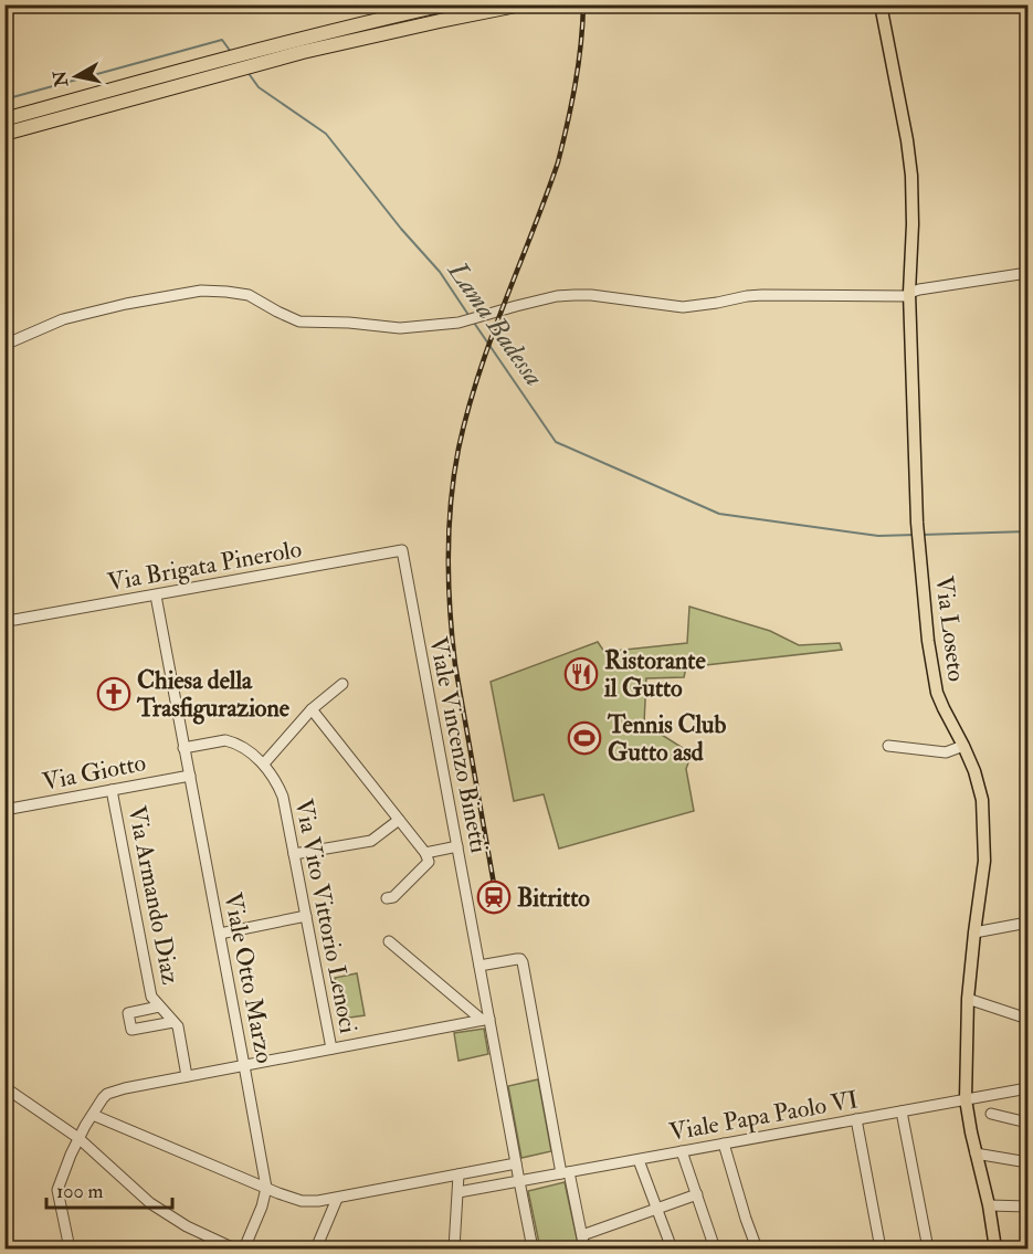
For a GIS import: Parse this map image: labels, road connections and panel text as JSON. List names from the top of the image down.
{
  "streets": {
    "main road": ["Via Loseto"],
    "street": [
      "Via Brigata Pinerolo",
      "Viale Vincenzo Binetti",
      "Via Giotto",
      "Via Armando Diaz",
      "Via Vito Vittorio Lenoci",
      "Viale Otto Marzo",
      "Viale Papa Paolo VI"
    ]
  },
  "crossings": [
    ["Via Brigata Pinerolo", "Viale Vincenzo Binetti"],
    ["Via Brigata Pinerolo", "Viale Otto Marzo"],
    ["Via Loseto", "Viale Papa Paolo VI"],
    ["Viale Vincenzo Binetti", "Viale Papa Paolo VI"],
    ["Via Giotto", "Via Armando Diaz"],
    ["Via Giotto", "Viale Otto Marzo"],
    ["Via Vito Vittorio Lenoci", "Viale Otto Marzo"]
  ],
  "water": ["Lama Badessa"],
  "places": {
    "restaurant": ["Ristorante il Gutto"],
    "church": ["Chiesa della Trasfigurazione"],
    "sports": ["Tennis Club Gutto asd"],
    "station": ["Bitritto"]
  },
  "scale_bar": "100 m",
  "north": "left"
}
